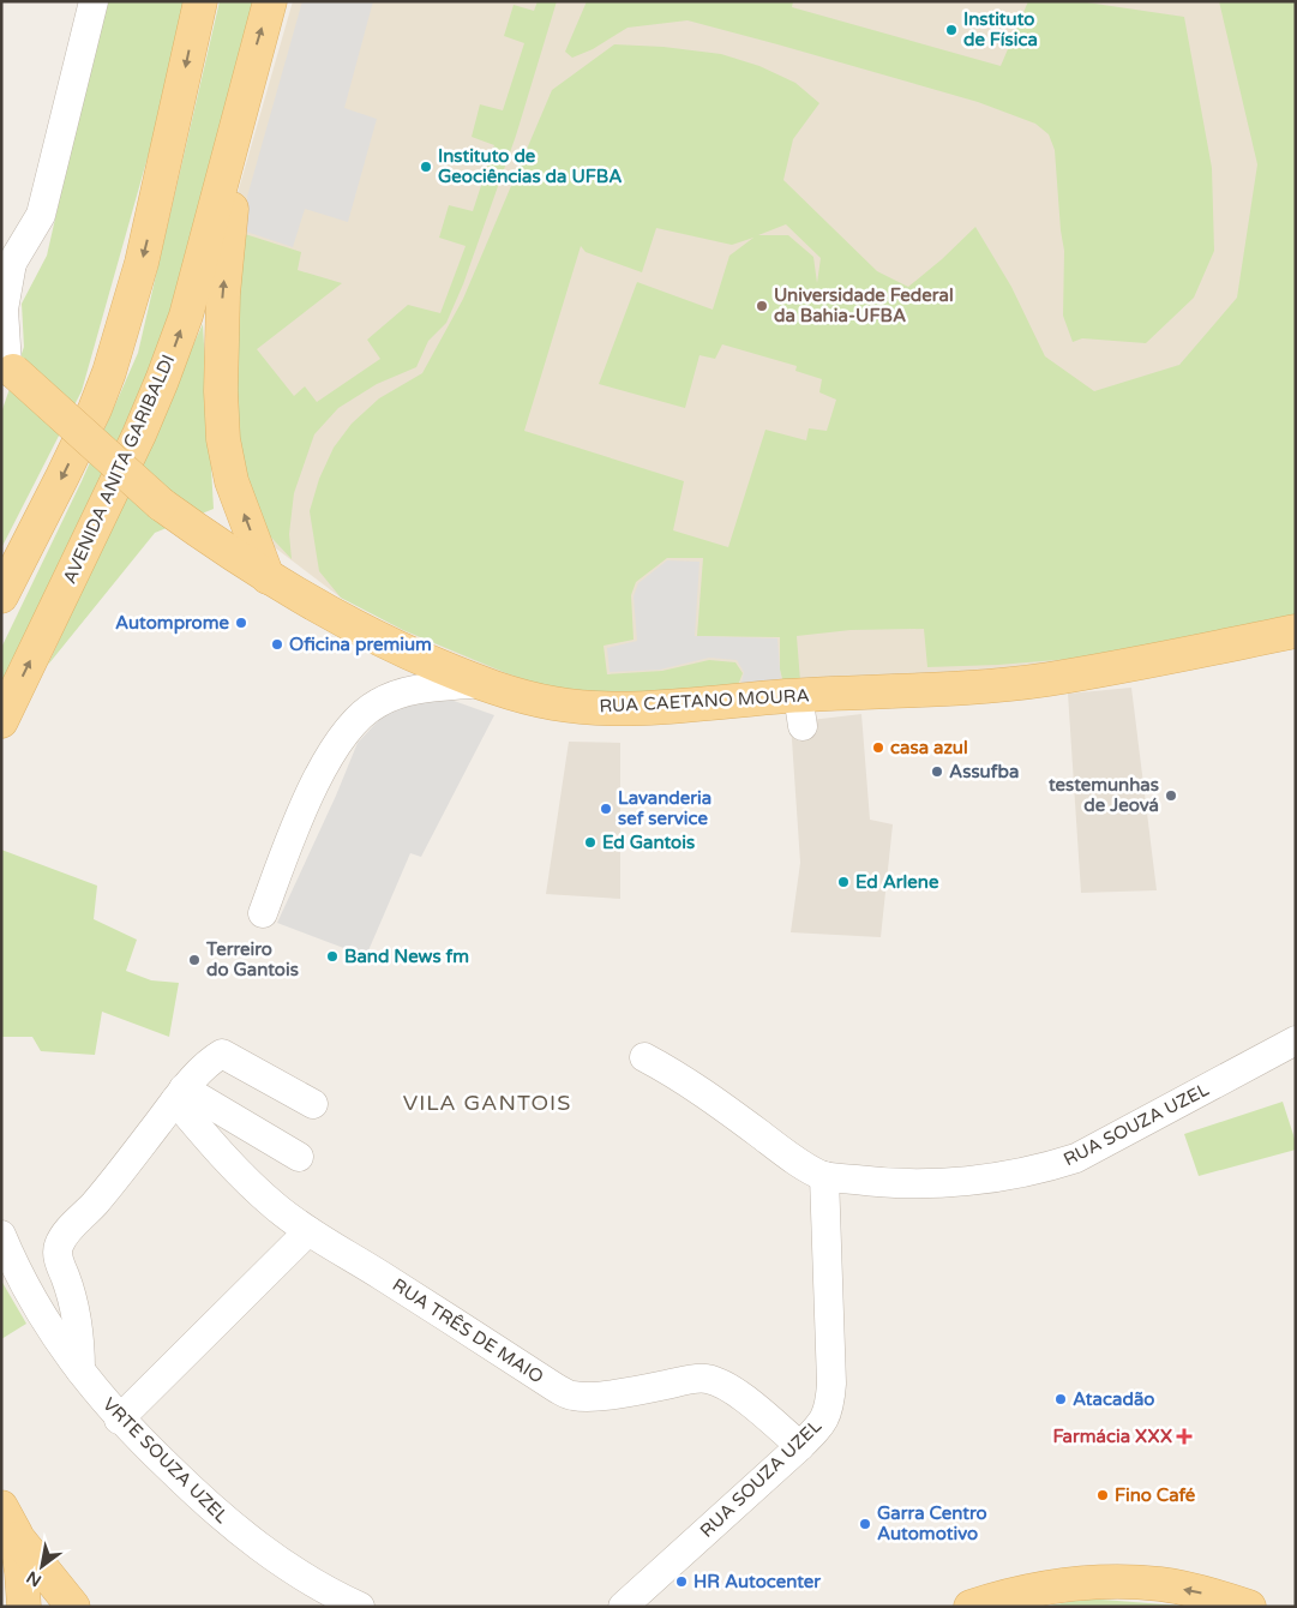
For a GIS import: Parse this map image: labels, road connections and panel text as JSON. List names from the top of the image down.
{
  "streets": {
    "main road": ["AVENIDA ANITA GARIBALDI", "RUA CAETANO MOURA"],
    "street": ["RUA SOUZA UZEL", "RUA TRÊS DE MAIO", "VRTE SOUZA UZEL"]
  },
  "crossings": [
    ["RUA SOUZA UZEL", "RUA TRÊS DE MAIO"]
  ],
  "districts": ["VILA GANTOIS"],
  "places": {
    "other": [
      "Instituto de Física",
      "Instituto de Geociências da UFBA",
      "Universidade Federal da Bahia-UFBA",
      "Automprome",
      "Oficina premium",
      "casa azul",
      "Assufba",
      "testemunhas de Jeová",
      "Lavanderia sef service",
      "Ed Gantois",
      "Ed Arlene",
      "Band News fm",
      "Terreiro do Gantois",
      "Atacadão",
      "Fino Café",
      "Garra Centro Automotivo",
      "HR Autocenter"
    ],
    "health": ["Farmácia XXX"]
  },
  "north": "bottom left"
}
